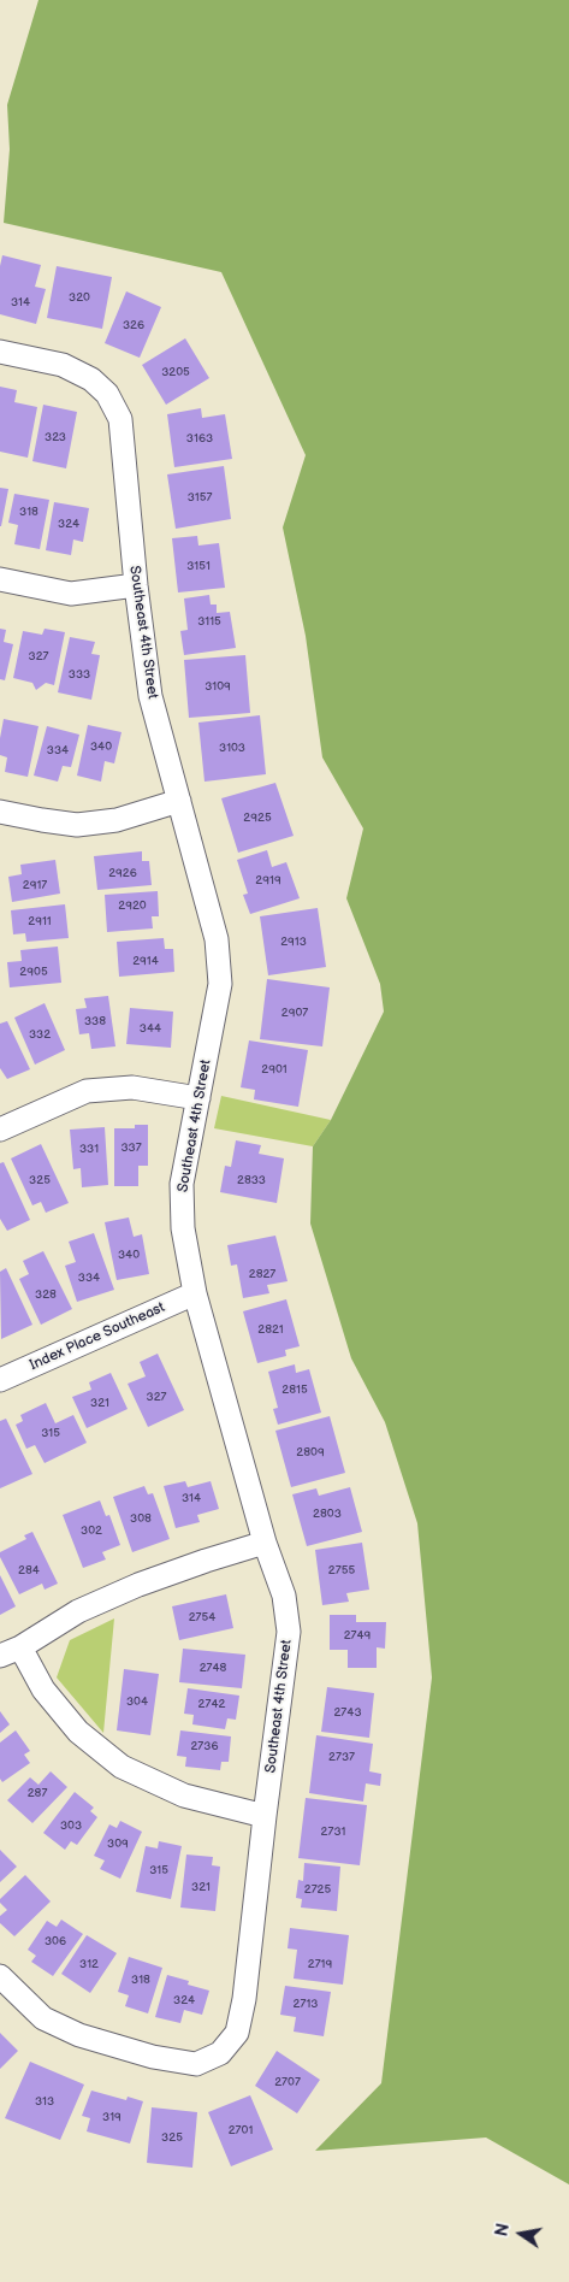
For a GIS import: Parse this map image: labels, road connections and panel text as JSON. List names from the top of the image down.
{
  "streets": {
    "street": ["Southeast 4th Street", "Index Place Southeast"]
  },
  "crossings": [
    ["Southeast 4th Street", "Index Place Southeast"]
  ],
  "house_numbers": [
    "320",
    "314",
    "326",
    "3205",
    "323",
    "3163",
    "3157",
    "318",
    "324",
    "3151",
    "3115",
    "327",
    "333",
    "3109",
    "340",
    "3103",
    "334",
    "2925",
    "2926",
    "2919",
    "2917",
    "2920",
    "2911",
    "2913",
    "2914",
    "2905",
    "2907",
    "338",
    "344",
    "332",
    "2901",
    "337",
    "331",
    "325",
    "2833",
    "340",
    "2827",
    "334",
    "328",
    "2821",
    "2815",
    "327",
    "321",
    "315",
    "2809",
    "314",
    "2803",
    "308",
    "302",
    "284",
    "2755",
    "2754",
    "2749",
    "2748",
    "304",
    "2742",
    "2743",
    "2736",
    "2737",
    "287",
    "303",
    "2731",
    "309",
    "315",
    "321",
    "2725",
    "306",
    "312",
    "2719",
    "318",
    "324",
    "2713",
    "2707",
    "313",
    "319",
    "2701",
    "325"
  ],
  "north": "left"
}
